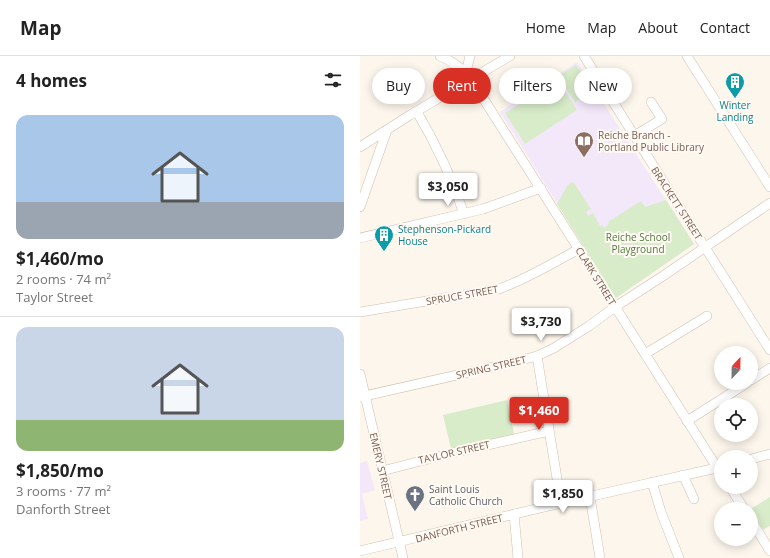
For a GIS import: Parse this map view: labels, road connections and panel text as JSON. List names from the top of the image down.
{
  "streets": {
    "street": [
      "BRACKETT STREET",
      "CLARK STREET",
      "SPRUCE STREET",
      "SPRING STREET",
      "TAYLOR STREET",
      "EMERY STREET",
      "DANFORTH STREET"
    ]
  },
  "crossings": [
    ["BRACKETT STREET", "SPRING STREET"],
    ["CLARK STREET", "SPRUCE STREET"],
    ["CLARK STREET", "SPRING STREET"],
    ["SPRING STREET", "EMERY STREET"],
    ["TAYLOR STREET", "EMERY STREET"],
    ["EMERY STREET", "DANFORTH STREET"]
  ],
  "parks": ["Reiche School Playground"],
  "places": {
    "building": ["Winter Landing", "Stephenson-Pickard House"],
    "library": ["Reiche Branch - Portland Public Library"],
    "church": ["Saint Louis Catholic Church"]
  },
  "north": "top",
  "page": {
    "header": "Map",
    "nav": [
      "Home",
      "Map",
      "About",
      "Contact"
    ],
    "heading": "4 homes",
    "chip": [
      "Buy",
      "Rent",
      "Filters",
      "New"
    ],
    "list": [
      {
        "name": "$1,460/mo",
        "note": "2 rooms · 74 m² · Taylor Street"
      },
      {
        "name": "$1,850/mo",
        "note": "3 rooms · 77 m² · Danforth Street"
      }
    ],
    "price": [
      "$3,050",
      "$3,730",
      "$1,460",
      "$1,850"
    ],
    "map_buttons": ["+", "−"]
  }
}
